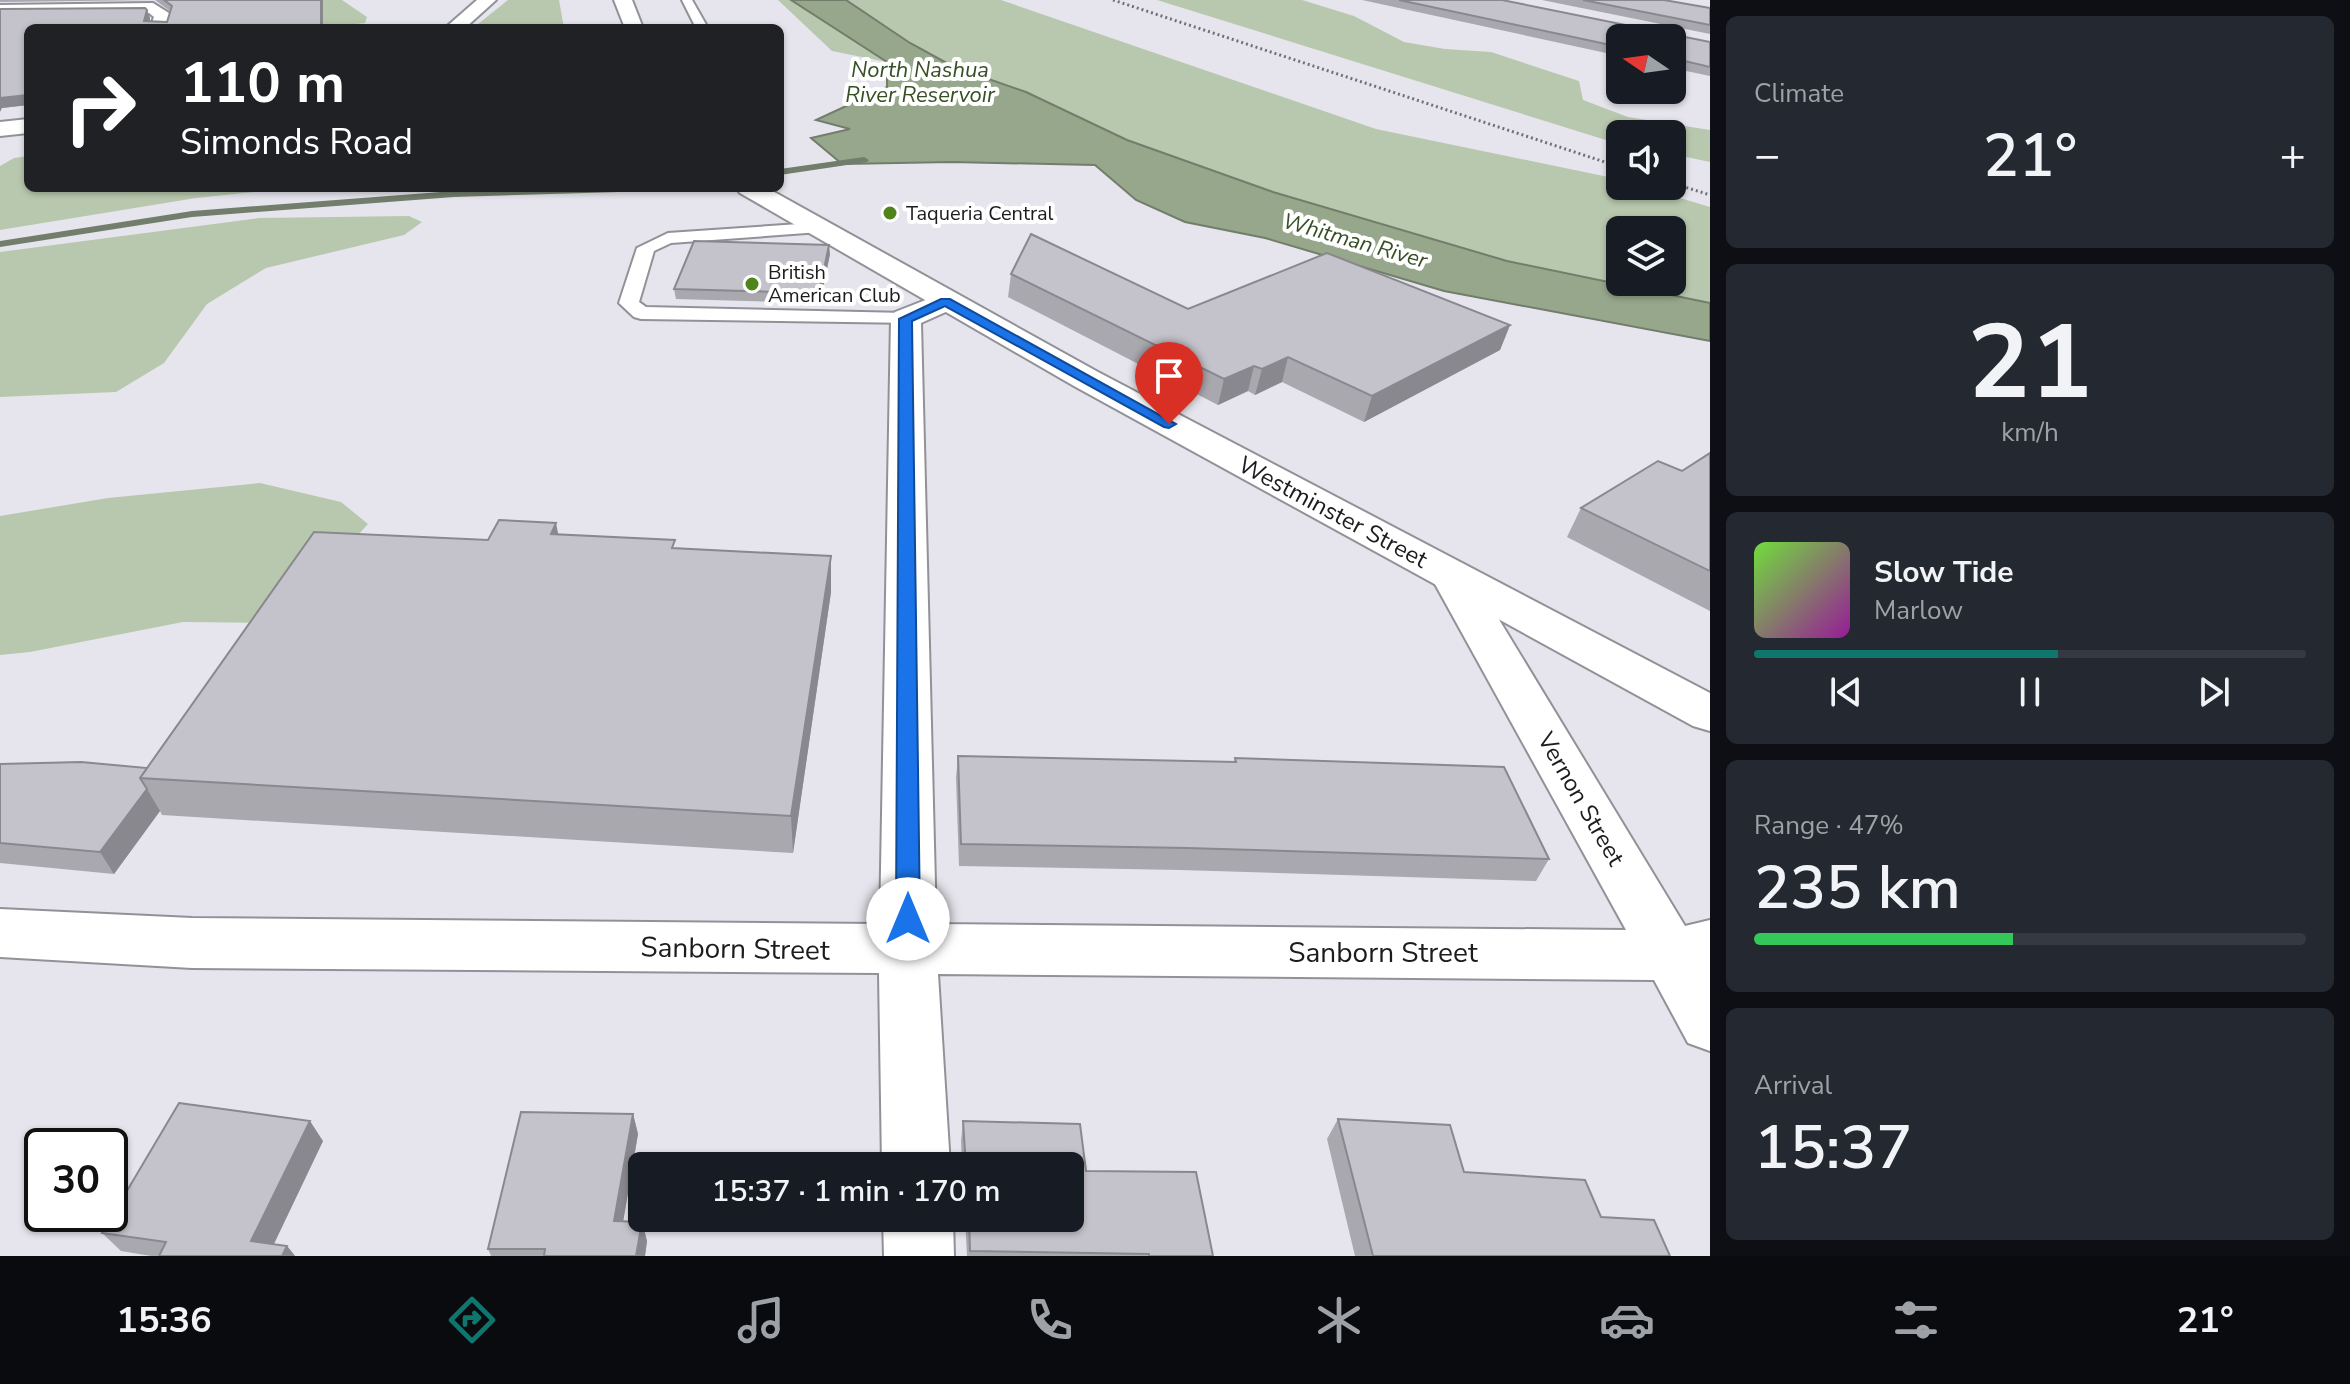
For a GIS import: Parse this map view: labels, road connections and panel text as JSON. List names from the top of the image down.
{
  "streets": {
    "main road": ["Westminster Street", "Vernon Street", "Sanborn Street"]
  },
  "crossings": [
    ["Westminster Street", "Vernon Street"],
    ["Vernon Street", "Sanborn Street"]
  ],
  "water": ["North Nashua River Reservoir", "Whitman River"],
  "places": ["Taqueria Central", "British American Club"],
  "north": "left",
  "page": {
    "tile": [
      "Climate",
      ["21", "km/h"],
      ["Range · 47%", "235 km"],
      ["Arrival", "15:37"]
    ],
    "turn": ["110 m", "Simonds Road"],
    "heat": ["−", "21°", "+"],
    "song": ["Slow Tide", "Marlow"],
    "limit": "30",
    "trip": "15:37 · 1 min · 170 m",
    "tabs": ["15:36", "21°"]
  }
}
